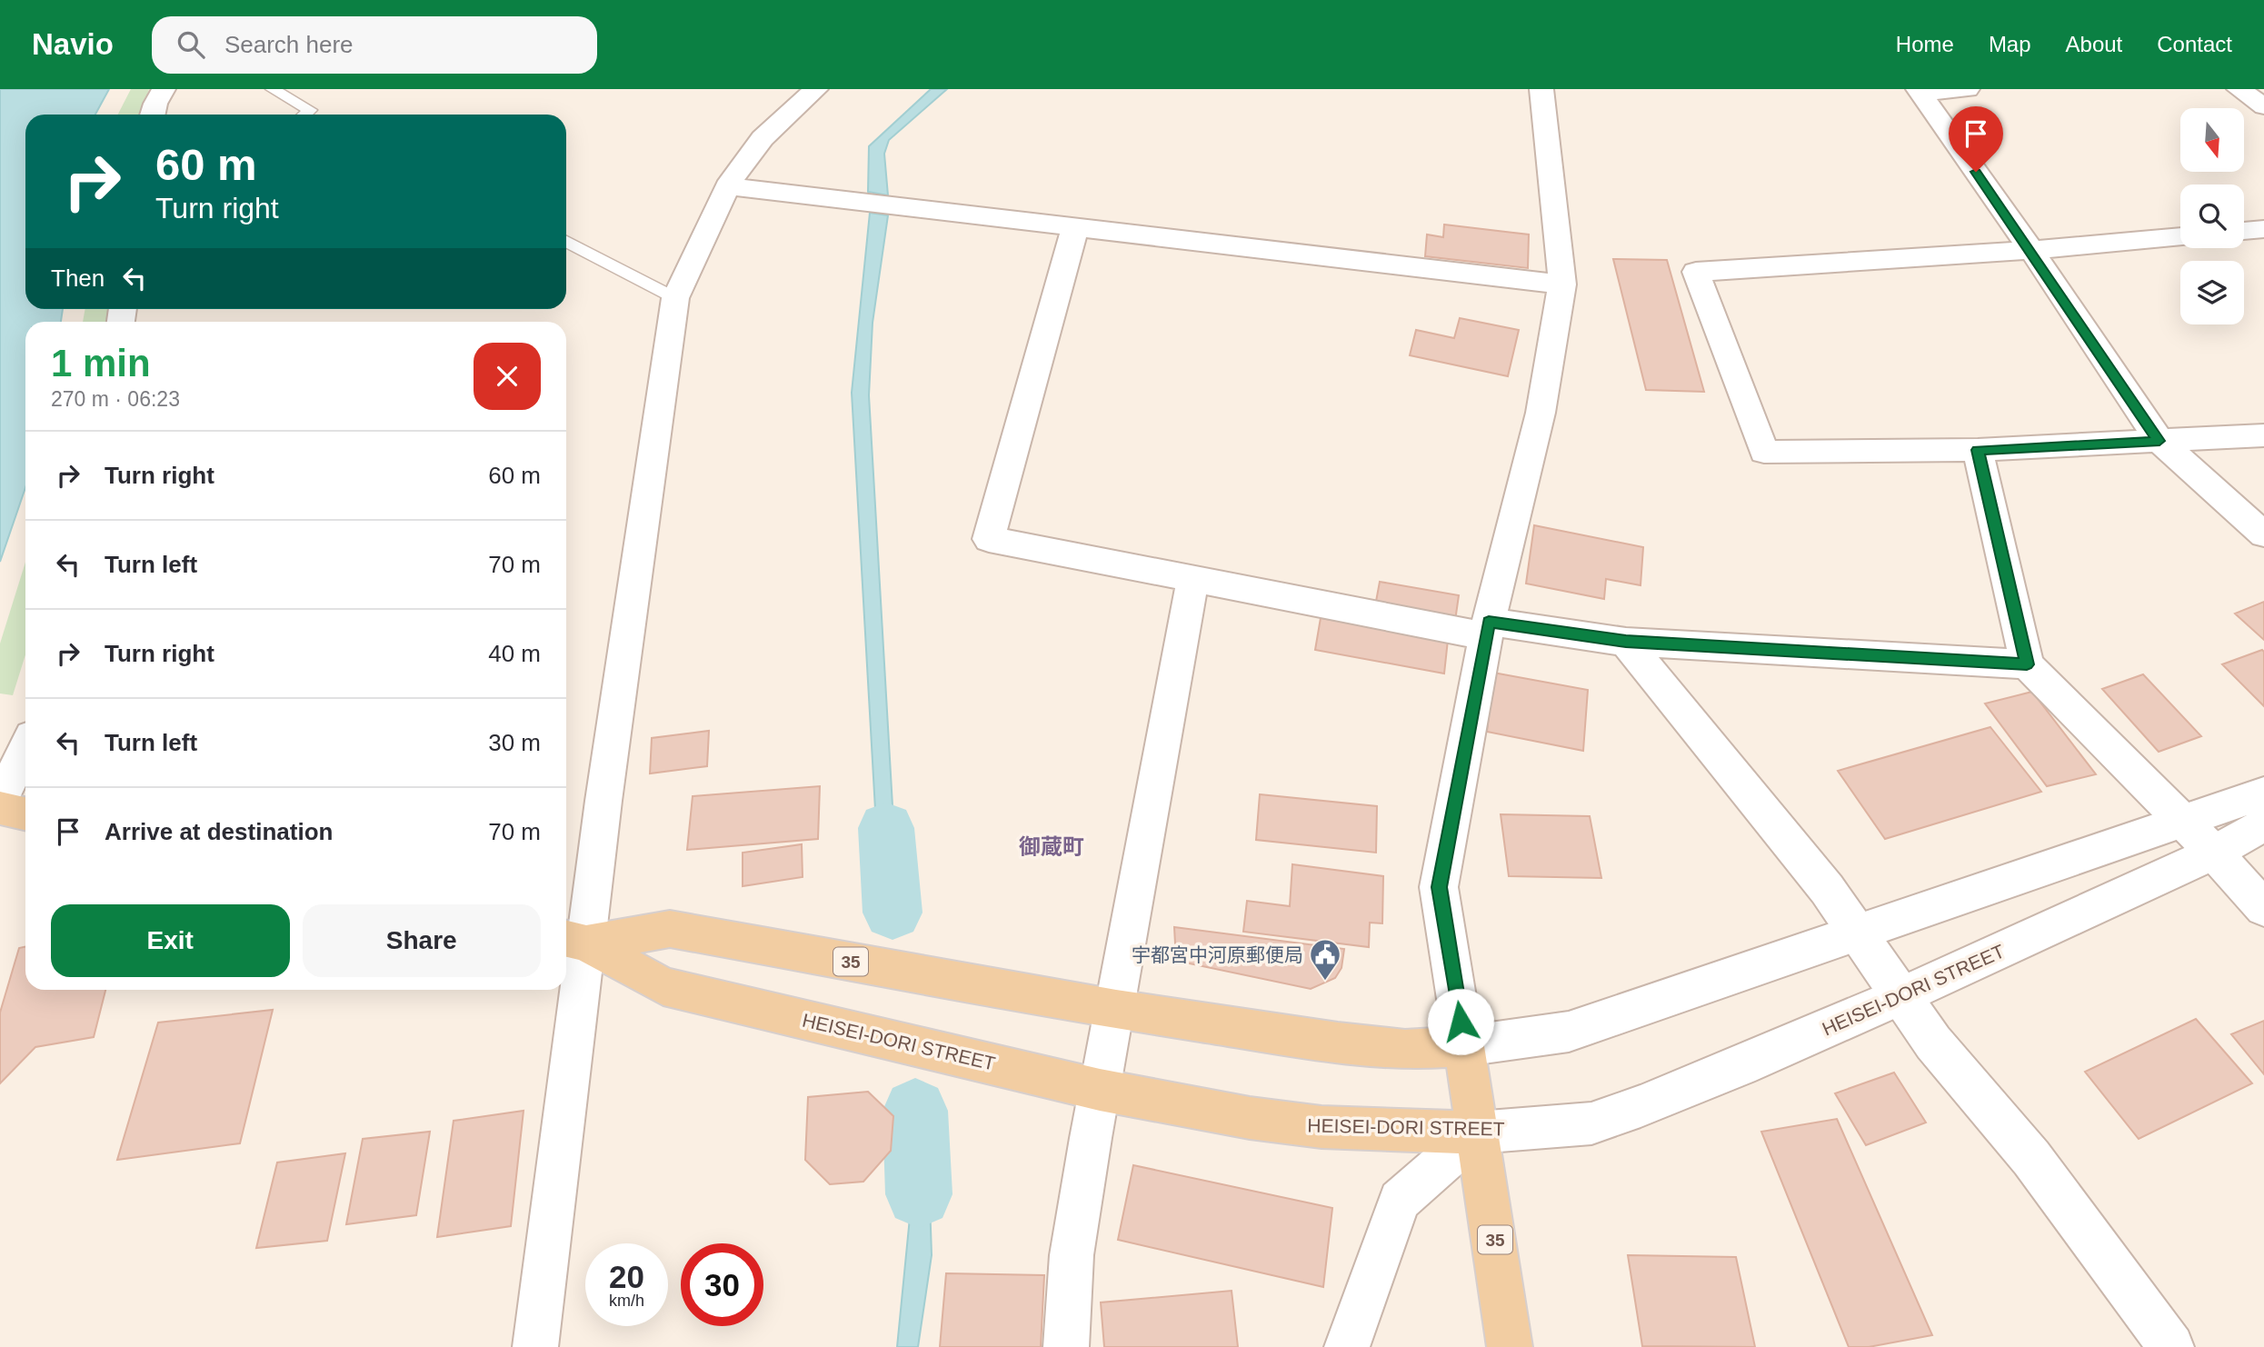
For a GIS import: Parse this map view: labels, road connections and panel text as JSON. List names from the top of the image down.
{
  "streets": {
    "main road": ["35", "HEISEI-DORI STREET"]
  },
  "crossings": [
    ["35", "HEISEI-DORI STREET"]
  ],
  "districts": ["御蔵町"],
  "places": {
    "public building": ["宇都宮中河原郵便局"]
  },
  "north": "bottom",
  "page": {
    "header": "Navio",
    "search": "Search here",
    "nav": [
      "Home",
      "Map",
      "About",
      "Contact"
    ],
    "turn": ["60 m", "Turn right"],
    "then": "Then",
    "heading": ["1 min", "270 m · 06:23"],
    "list": [
      {
        "name": "Turn right",
        "value": "60 m"
      },
      {
        "name": "Turn left",
        "value": "70 m"
      },
      {
        "name": "Turn right",
        "value": "40 m"
      },
      {
        "name": "Turn left",
        "value": "30 m"
      },
      {
        "name": "Arrive at destination",
        "value": "70 m"
      }
    ],
    "buttons": ["Exit", "Share"],
    "speed": "20 km/h",
    "limit": "30"
  }
}
